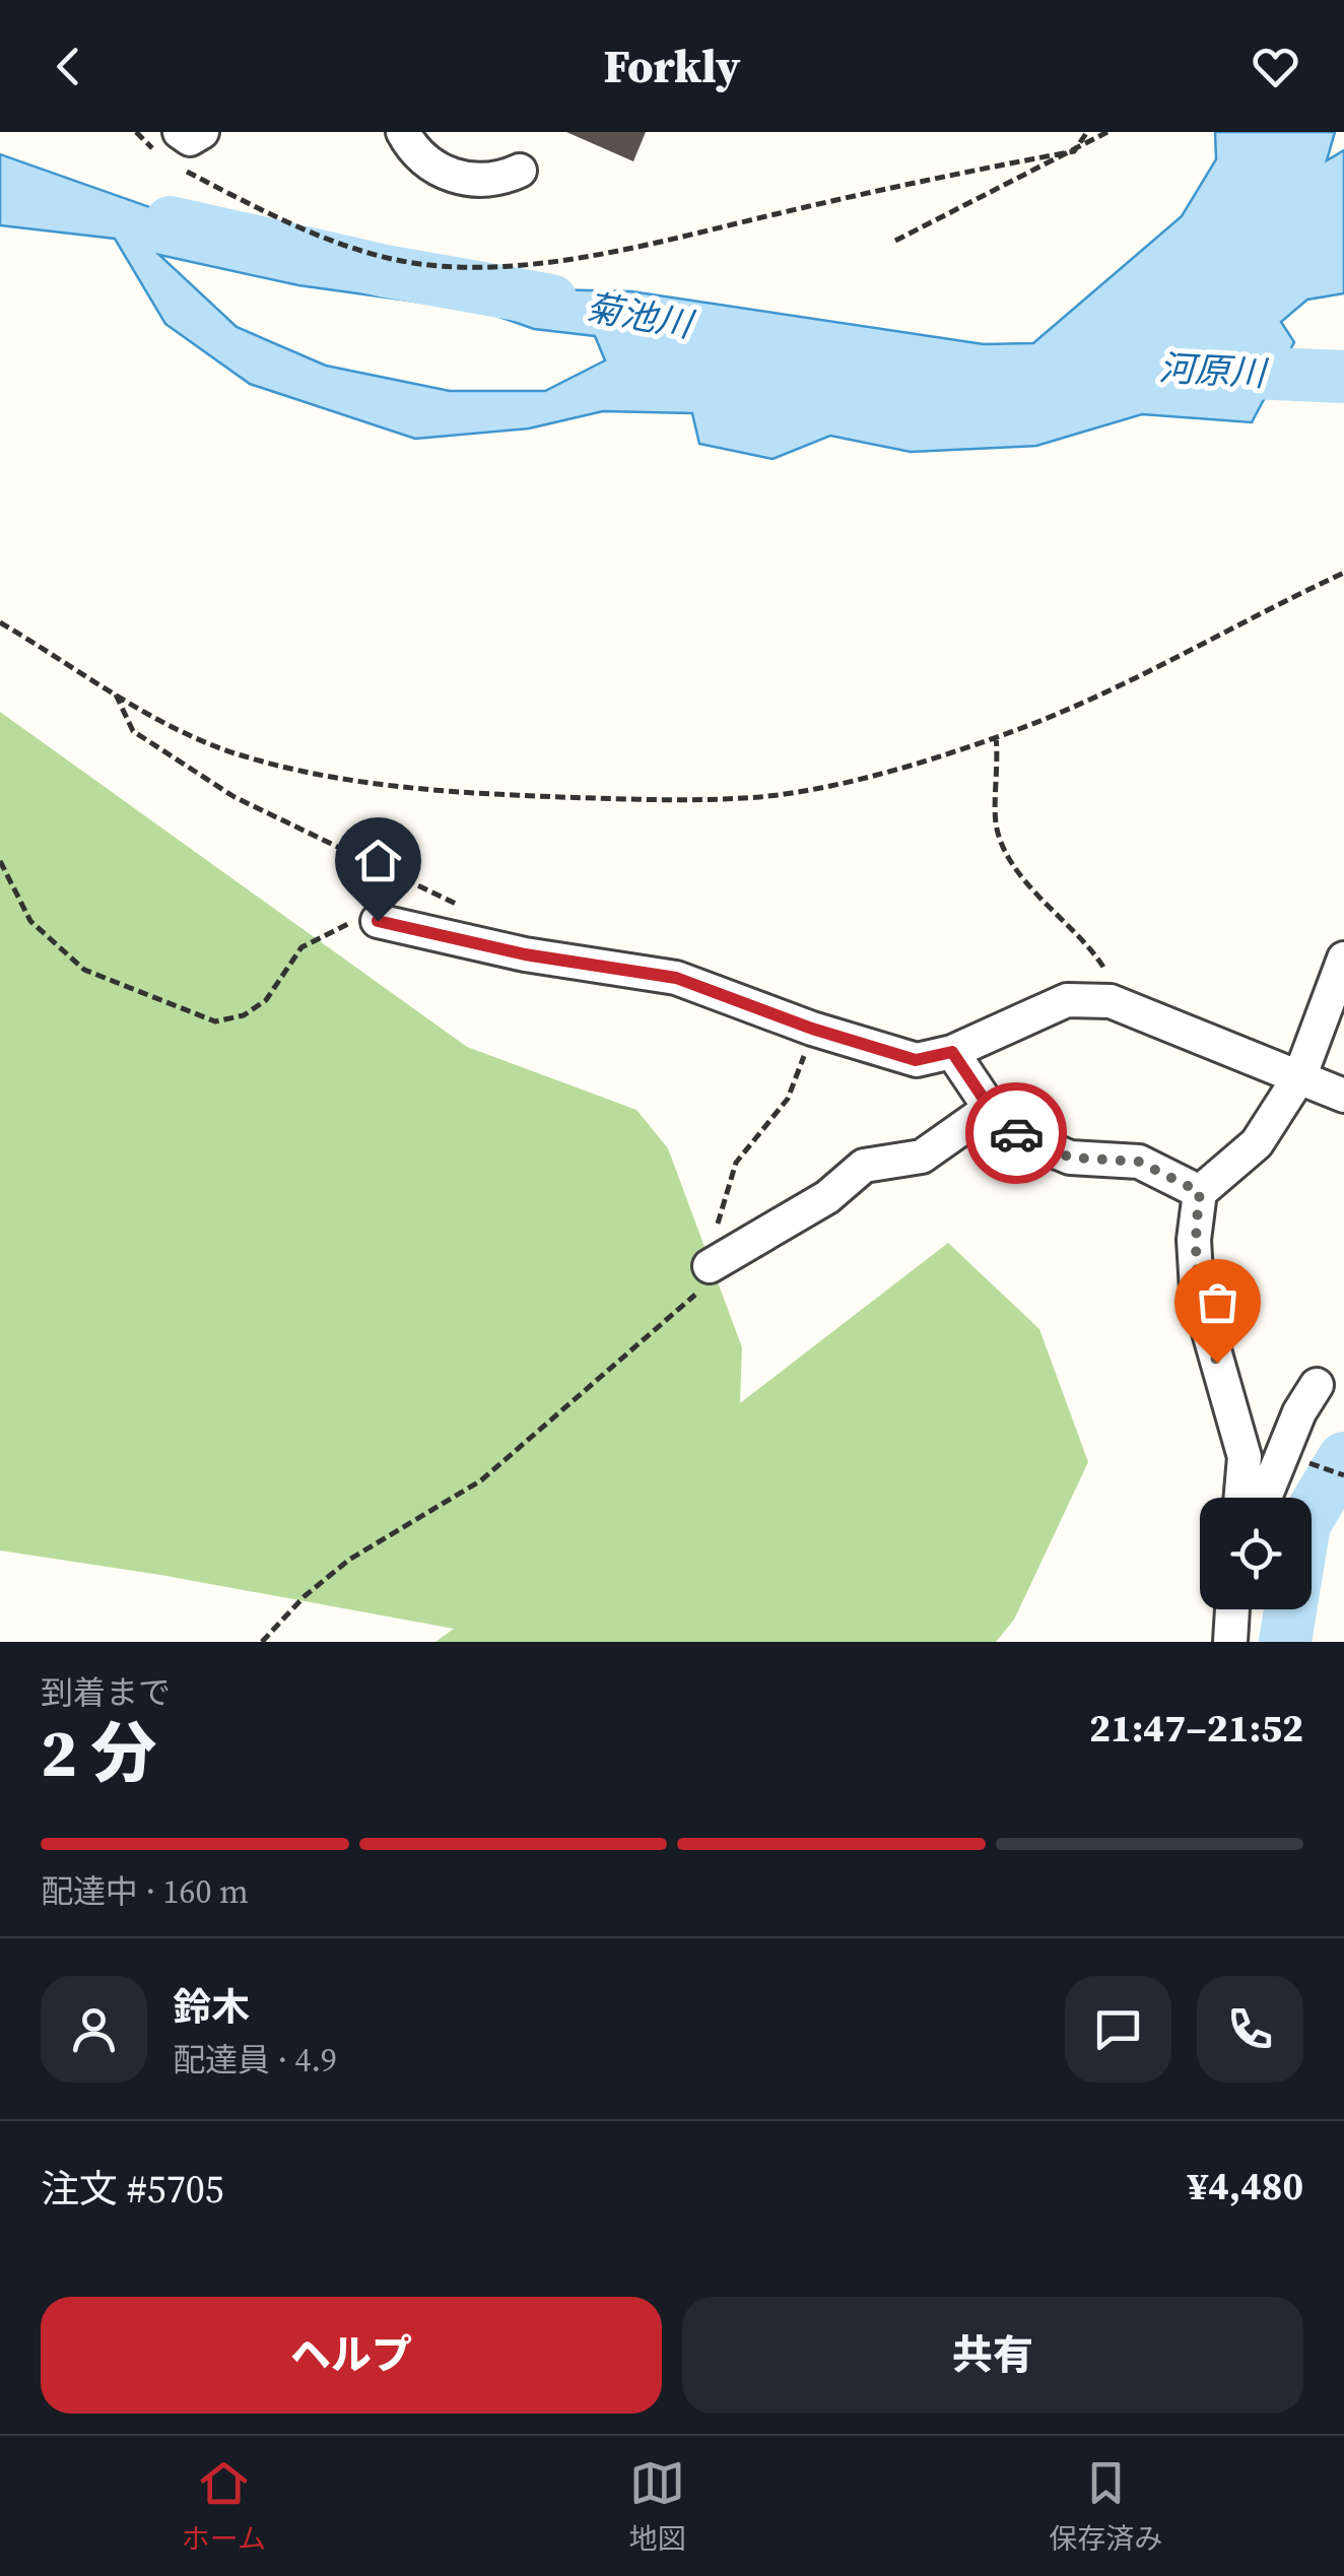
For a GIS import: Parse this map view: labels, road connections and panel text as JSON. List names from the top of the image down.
{
  "water": ["菊池川", "河原川"],
  "page": {
    "header": "Forkly",
    "heading": ["2 分", "到着まで", "21:47–21:52"],
    "panel": [
      "鈴木",
      "配達員 · 4.9",
      "注文 #5705",
      "¥4,480"
    ],
    "bar": "配達中 · 160 m",
    "buttons": ["ヘルプ", "共有"],
    "tabs": ["ホーム", "地図", "保存済み"]
  }
}
